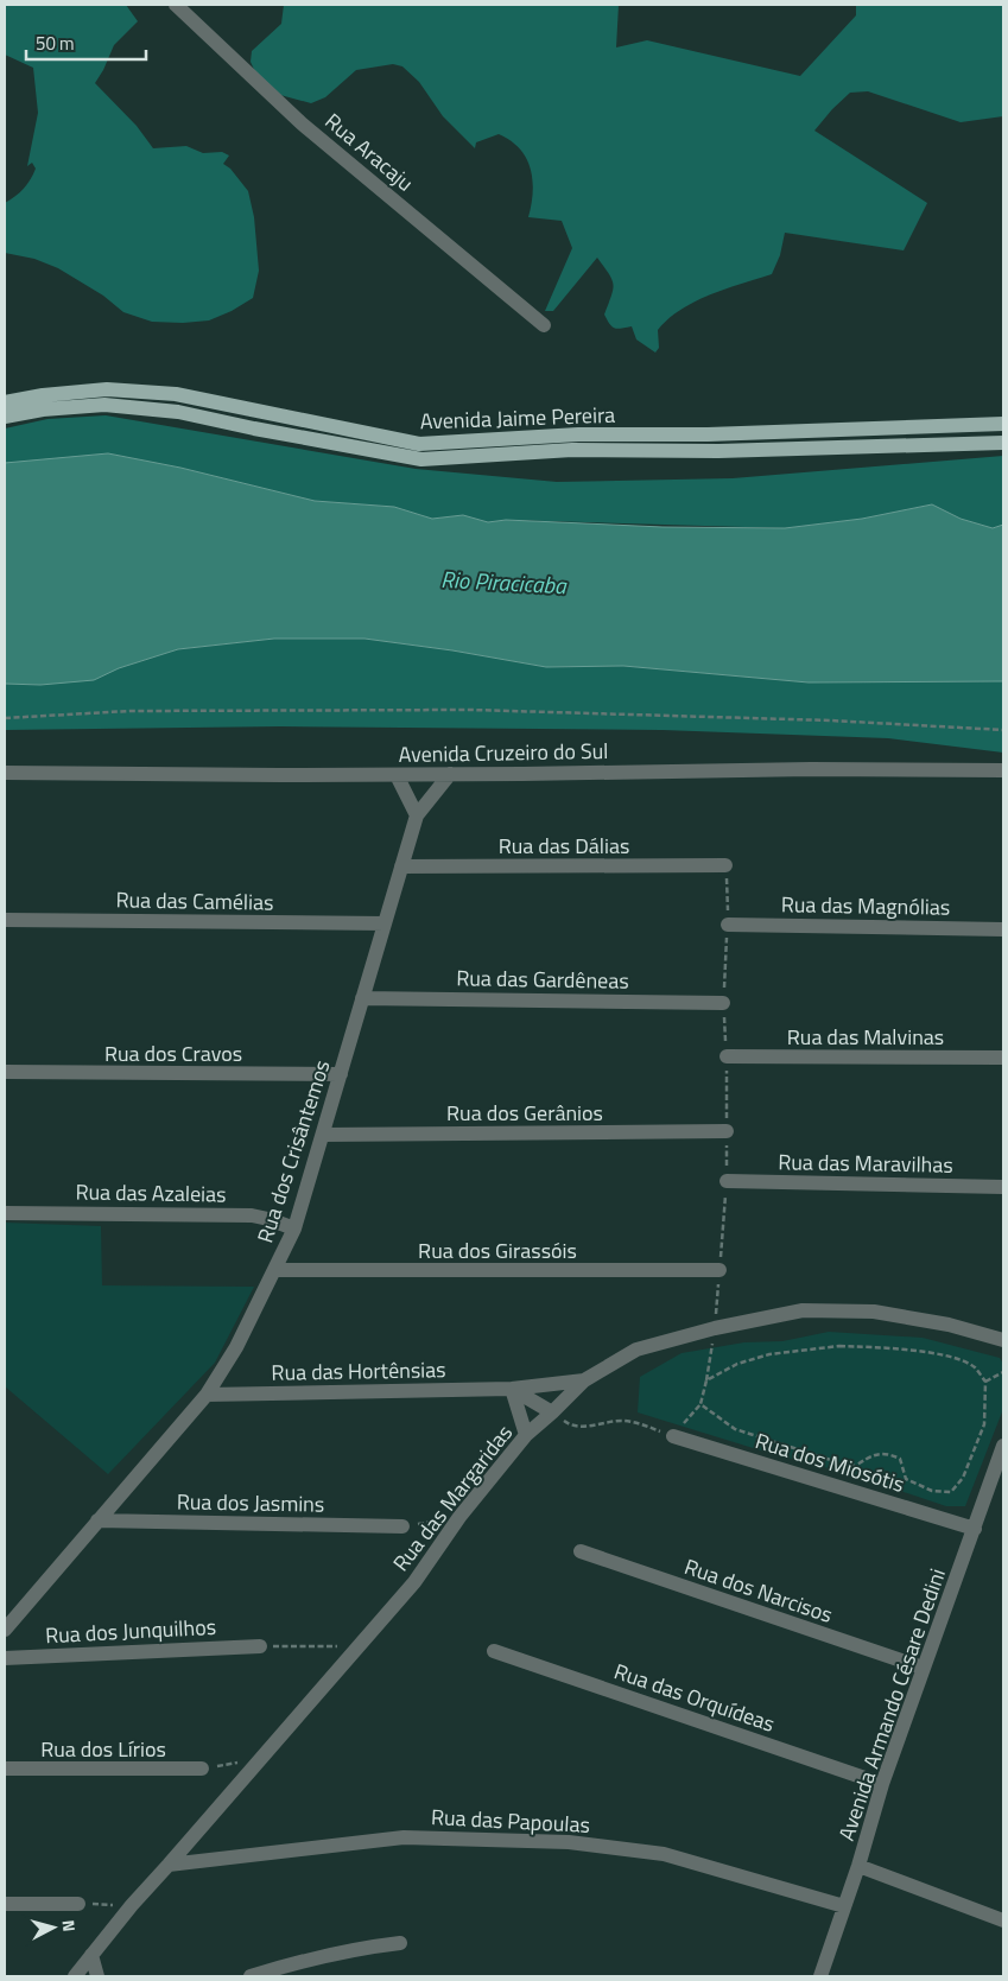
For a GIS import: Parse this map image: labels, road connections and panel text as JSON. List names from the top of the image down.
{
  "streets": {
    "main road": ["Avenida Jaime Pereira"],
    "street": [
      "Rua Aracaju",
      "Avenida Cruzeiro do Sul",
      "Rua das Dálias",
      "Rua das Camélias",
      "Rua das Magnólias",
      "Rua das Gardêneas",
      "Rua das Malvinas",
      "Rua dos Cravos",
      "Rua dos Gerânios",
      "Rua dos Crisântemos",
      "Rua das Maravilhas",
      "Rua das Azaleias",
      "Rua dos Girassóis",
      "Rua das Hortênsias",
      "Rua dos Miosótis",
      "Rua das Margaridas",
      "Rua dos Jasmins",
      "Rua dos Narcisos",
      "Rua dos Junquilhos",
      "Rua das Orquídeas",
      "Avenida Armando Césare Dedini",
      "Rua dos Lírios",
      "Rua das Papoulas"
    ]
  },
  "crossings": [
    ["Avenida Cruzeiro do Sul", "Rua dos Crisântemos"],
    ["Rua das Dálias", "Rua dos Crisântemos"],
    ["Rua das Camélias", "Rua dos Crisântemos"],
    ["Rua das Gardêneas", "Rua dos Crisântemos"],
    ["Rua dos Cravos", "Rua dos Crisântemos"],
    ["Rua dos Gerânios", "Rua dos Crisântemos"],
    ["Rua dos Crisântemos", "Rua das Azaleias"],
    ["Rua dos Crisântemos", "Rua dos Girassóis"],
    ["Rua dos Crisântemos", "Rua das Hortênsias"],
    ["Rua dos Crisântemos", "Rua dos Jasmins"],
    ["Rua das Hortênsias", "Rua das Margaridas"],
    ["Rua dos Miosótis", "Avenida Armando Césare Dedini"],
    ["Rua das Margaridas", "Rua das Papoulas"],
    ["Rua dos Narcisos", "Avenida Armando Césare Dedini"],
    ["Rua das Orquídeas", "Avenida Armando Césare Dedini"],
    ["Avenida Armando Césare Dedini", "Rua das Papoulas"]
  ],
  "water": ["Rio Piracicaba"],
  "scale_bar": "50 m",
  "north": "right"
}
